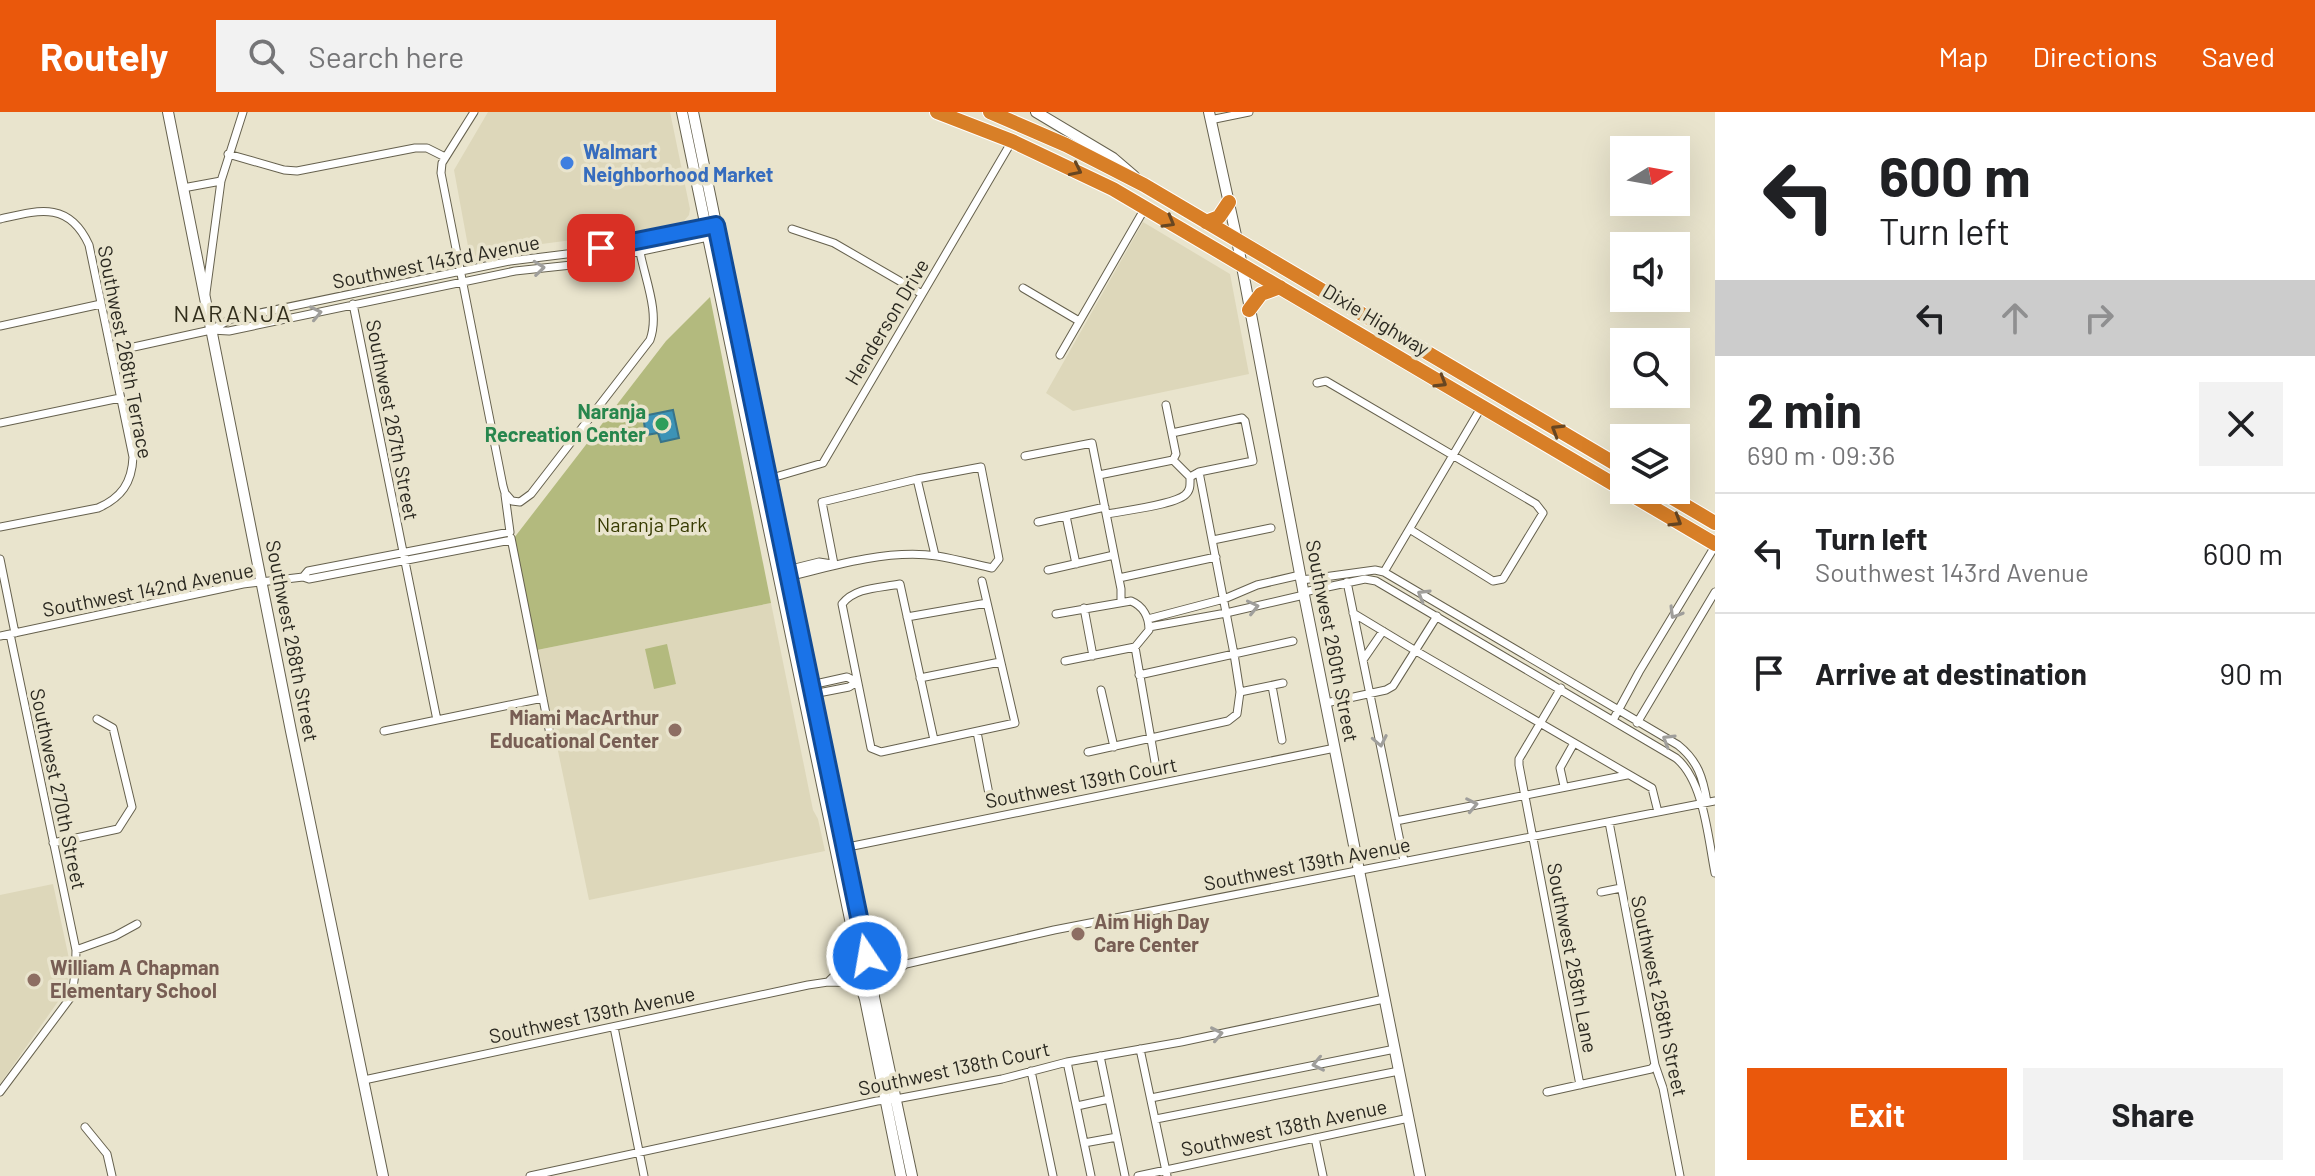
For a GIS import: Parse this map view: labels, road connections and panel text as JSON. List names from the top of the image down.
{
  "streets": {
    "highway": ["Dixie Highway"],
    "street": [
      "Southwest 143rd Avenue",
      "Henderson Drive",
      "Southwest 268th Terrace",
      "Southwest 267th Street",
      "Southwest 142nd Avenue",
      "Southwest 268th Street",
      "Southwest 260th Street",
      "Southwest 139th Court",
      "Southwest 270th Street",
      "Southwest 139th Avenue",
      "Southwest 258th Lane",
      "Southwest 258th Street",
      "Southwest 138th Court",
      "Southwest 138th Avenue"
    ]
  },
  "crossings": [
    ["Southwest 143rd Avenue", "Southwest 268th Terrace"],
    ["Southwest 143rd Avenue", "Southwest 267th Street"],
    ["Southwest 143rd Avenue", "Southwest 268th Street"],
    ["Dixie Highway", "Henderson Drive"],
    ["Dixie Highway", "Southwest 260th Street"],
    ["Southwest 267th Street", "Southwest 142nd Avenue"],
    ["Southwest 142nd Avenue", "Southwest 268th Street"],
    ["Southwest 142nd Avenue", "Southwest 270th Street"],
    ["Southwest 268th Street", "Southwest 139th Avenue"],
    ["Southwest 260th Street", "Southwest 139th Court"],
    ["Southwest 260th Street", "Southwest 139th Avenue"],
    ["Southwest 260th Street", "Southwest 138th Court"],
    ["Southwest 260th Street", "Southwest 138th Avenue"],
    ["Southwest 139th Avenue", "Southwest 258th Lane"],
    ["Southwest 139th Avenue", "Southwest 258th Street"]
  ],
  "districts": ["NARANJA"],
  "parks": ["Naranja Park"],
  "places": [
    "Walmart Neighborhood Market",
    "Naranja Recreation Center",
    "Miami MacArthur Educational Center",
    "Aim High Day Care Center",
    "William A Chapman Elementary School"
  ],
  "north": "right",
  "page": {
    "header": "Routely",
    "search": "Search here",
    "nav": ["Map", "Directions", "Saved"],
    "turn": ["600 m", "Turn left"],
    "heading": ["2 min", "690 m · 09:36"],
    "list": [
      {
        "name": "Turn left",
        "note": "Southwest 143rd Avenue",
        "value": "600 m"
      },
      {
        "name": "Arrive at destination",
        "value": "90 m"
      }
    ],
    "buttons": ["Exit", "Share"]
  }
}
